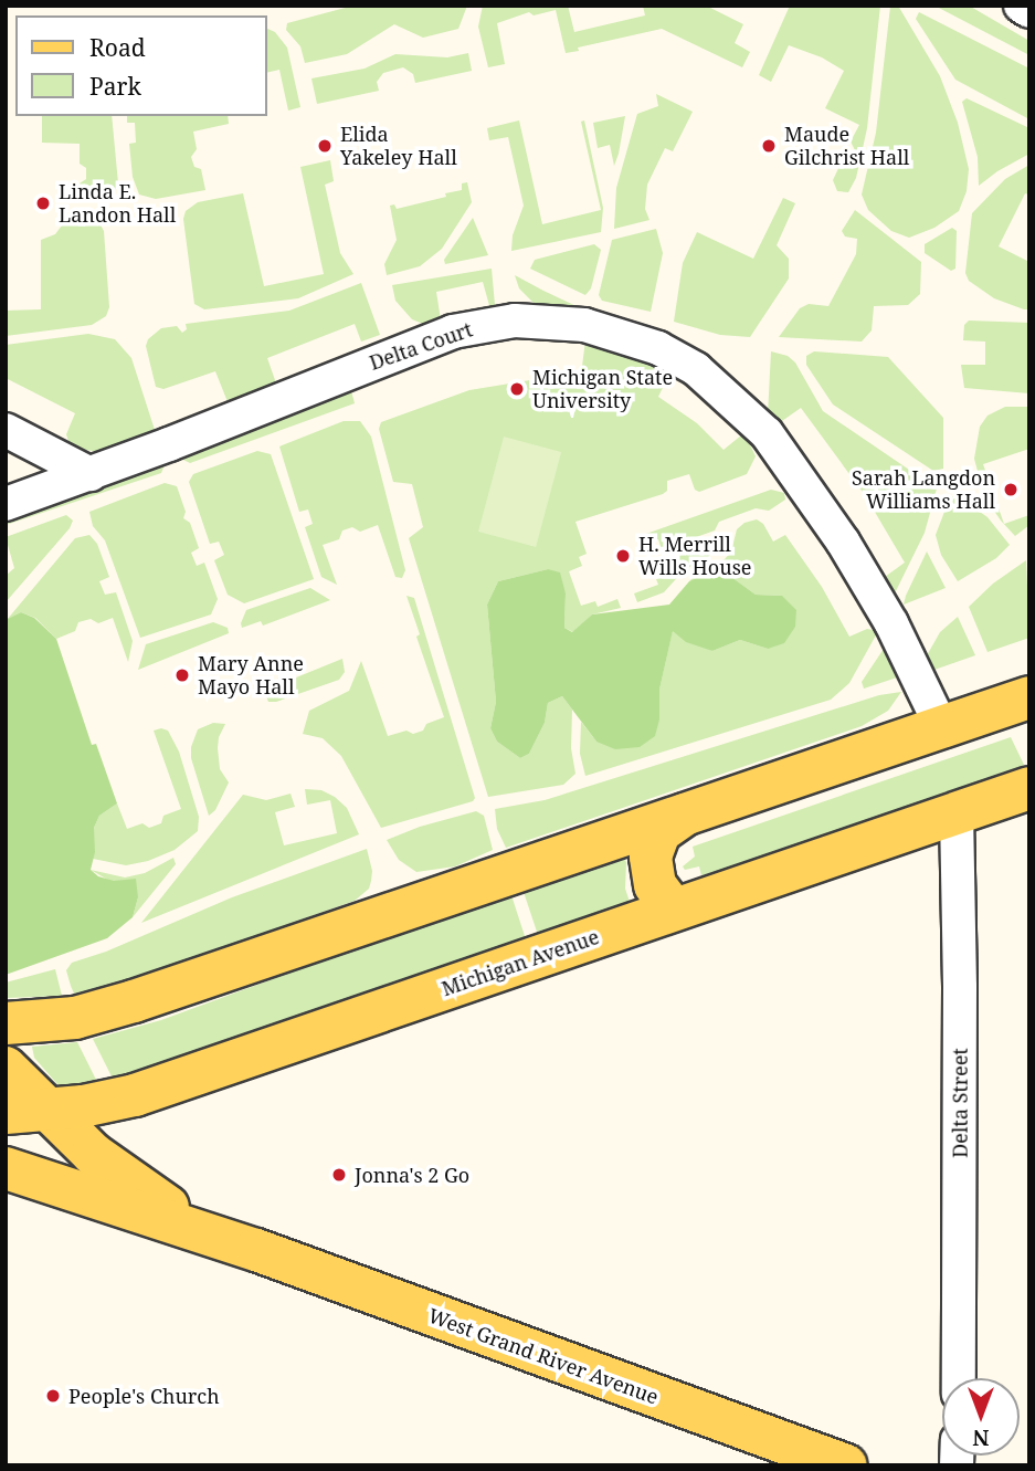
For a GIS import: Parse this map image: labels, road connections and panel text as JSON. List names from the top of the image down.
{
  "streets": {
    "main road": ["Michigan Avenue", "West Grand River Avenue"],
    "street": ["Delta Court", "Delta Street"]
  },
  "crossings": [
    ["Michigan Avenue", "Delta Street"],
    ["Michigan Avenue", "West Grand River Avenue"]
  ],
  "places": [
    "Elida Yakeley Hall",
    "Maude Gilchrist Hall",
    "Linda E. Landon Hall",
    "Michigan State University",
    "Sarah Langdon Williams Hall",
    "H. Merrill Wills House",
    "Mary Anne Mayo Hall",
    "Jonna's 2 Go",
    "People's Church"
  ],
  "legend": ["Road", "Park"],
  "north": "bottom"
}
